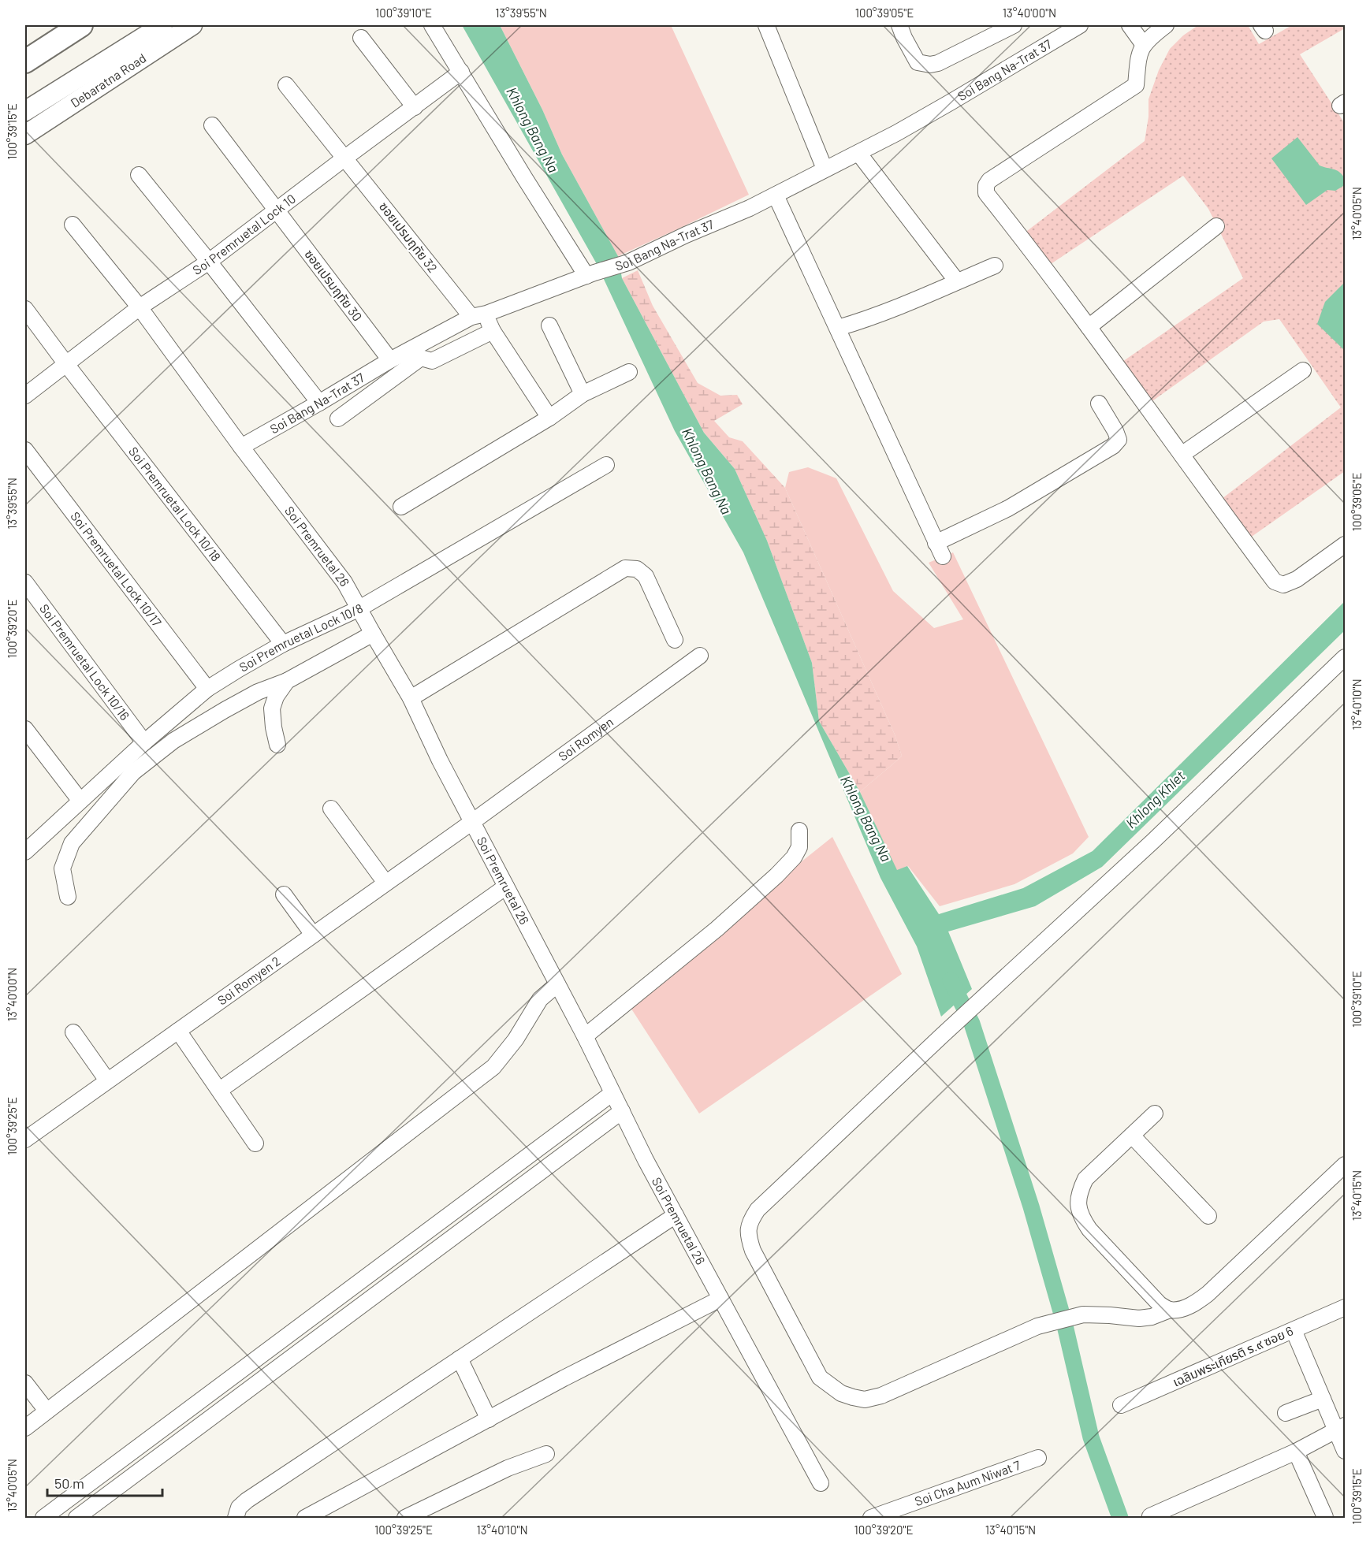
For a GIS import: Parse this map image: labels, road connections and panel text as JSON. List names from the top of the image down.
{
  "streets": {
    "main road": ["Debaratna Road"],
    "street": [
      "Soi Bang Na-Trat 37",
      "Soi Premruetal Lock 10",
      "ซอยเปรมฤทัย 32",
      "ซอยเปรมฤทัย 30",
      "Soi Premruetal Lock 10/18",
      "Soi Premruetal 26",
      "Soi Premruetal Lock 10/17",
      "Soi Premruetal Lock 10/8",
      "Soi Premruetal Lock 10/16",
      "Soi Romyen",
      "Soi Romyen 2",
      "เฉลิมพระเกียรติ ร.๙ ซอย 6",
      "Soi Cha Aum Niwat 7"
    ]
  },
  "crossings": [
    ["Soi Bang Na-Trat 37", "ซอยเปรมฤทัย 32"],
    ["Soi Bang Na-Trat 37", "ซอยเปรมฤทัย 30"],
    ["Soi Bang Na-Trat 37", "Soi Premruetal 26"],
    ["Soi Premruetal Lock 10", "ซอยเปรมฤทัย 32"],
    ["Soi Premruetal Lock 10", "ซอยเปรมฤทัย 30"],
    ["Soi Premruetal Lock 10", "Soi Premruetal Lock 10/18"],
    ["Soi Premruetal Lock 10", "Soi Premruetal 26"],
    ["Soi Premruetal Lock 10/18", "Soi Premruetal Lock 10/8"],
    ["Soi Premruetal 26", "Soi Premruetal Lock 10/8"],
    ["Soi Premruetal 26", "Soi Romyen"],
    ["Soi Premruetal 26", "Soi Romyen 2"],
    ["Soi Premruetal Lock 10/17", "Soi Premruetal Lock 10/8"],
    ["Soi Premruetal Lock 10/8", "Soi Premruetal Lock 10/16"],
    ["Soi Romyen", "Soi Romyen 2"]
  ],
  "water": ["Khlong Bang Na", "Khlong Khlet"],
  "scale_bar": "50 m",
  "coordinates": [
    "100°39'10\"E",
    "13°39'55\"N",
    "100°39'05\"E",
    "13°40'00\"N",
    "100°39'15\"E",
    "13°40'05\"N",
    "100°39'20\"E",
    "13°40'10\"N",
    "100°39'25\"E",
    "13°40'15\"N"
  ]
}
